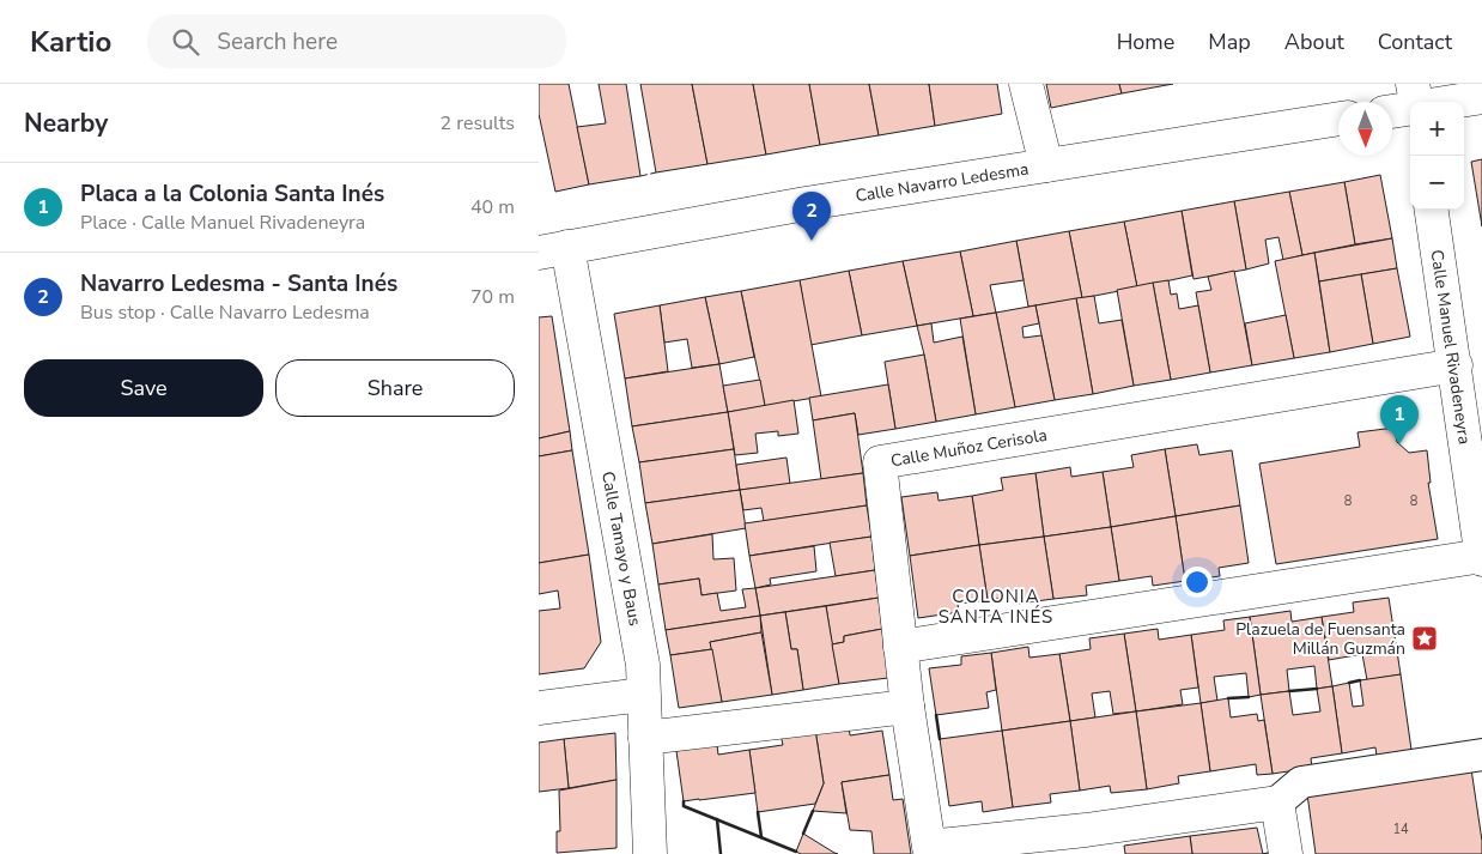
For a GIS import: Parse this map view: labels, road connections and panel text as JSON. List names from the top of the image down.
{
  "streets": {
    "street": [
      "Calle Navarro Ledesma",
      "Calle Manuel Rivadeneyra",
      "Calle Muñoz Cerisola",
      "Calle Tamayo y Baus"
    ]
  },
  "crossings": [
    ["Calle Navarro Ledesma", "Calle Tamayo y Baus"],
    ["Calle Manuel Rivadeneyra", "Calle Muñoz Cerisola"]
  ],
  "districts": ["COLONIA SANTA INÉS"],
  "places": {
    "place": ["Plazuela de Fuensanta Millán Guzmán"]
  },
  "house_numbers": ["8", "8", "14"],
  "north": "bottom",
  "page": {
    "header": "Kartio",
    "search": "Search here",
    "nav": [
      "Home",
      "Map",
      "About",
      "Contact"
    ],
    "heading": ["Nearby", "2 results"],
    "map_buttons": ["+", "−"],
    "list": [
      {
        "mark": "1",
        "name": "Placa a la Colonia Santa Inés",
        "note": "Place · Calle Manuel Rivadeneyra",
        "value": "40 m"
      },
      {
        "mark": "2",
        "name": "Navarro Ledesma - Santa Inés",
        "note": "Bus stop · Calle Navarro Ledesma",
        "value": "70 m"
      }
    ],
    "pins": ["2", "1"],
    "buttons": ["Save", "Share"]
  }
}
